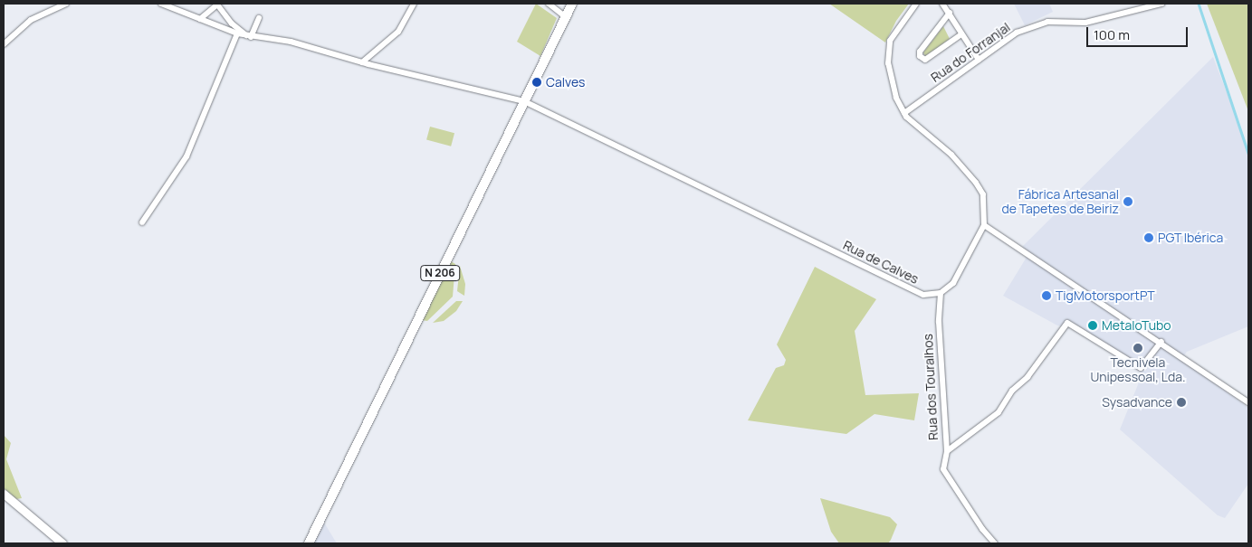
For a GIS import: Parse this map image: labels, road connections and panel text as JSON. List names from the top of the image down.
{
  "streets": {
    "main road": ["N 206"],
    "street": ["Rua do Forranjal", "Rua de Calves", "Rua dos Touralhos"]
  },
  "crossings": [
    ["Rua de Calves", "N 206"],
    ["Rua de Calves", "Rua dos Touralhos"]
  ],
  "places": [
    "Calves",
    "Fábrica Artesanal de Tapetes de Beiriz",
    "PGT Ibérica",
    "TigMotorsportPT",
    "MetaloTubo",
    "Tecnivela Unipessoal, Lda.",
    "Sysadvance"
  ],
  "scale_bar": "100 m"
}
